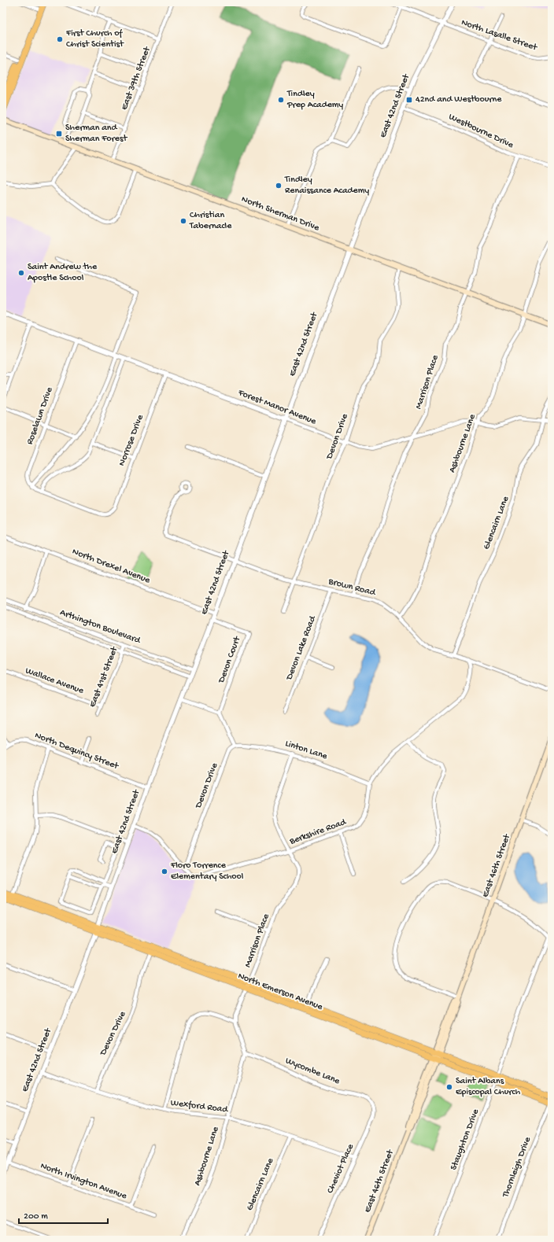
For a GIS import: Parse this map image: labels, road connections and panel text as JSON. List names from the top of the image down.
{
  "streets": {
    "main road": ["North Sherman Drive", "East 46th Street", "North Emerson Avenue"],
    "street": [
      "North Lasalle Street",
      "East 39th Street",
      "East 42nd Street",
      "Westbourne Drive",
      "Marrison Place",
      "Forest Manor Avenue",
      "Roselawn Drive",
      "Devon Drive",
      "Norrose Drive",
      "Ashbourne Lane",
      "Glencairn Lane",
      "North Drexel Avenue",
      "Brown Road",
      "Arthington Boulevard",
      "Devon Lake Road",
      "Devon Court",
      "East 41st Street",
      "Wallace Avenue",
      "Linton Lane",
      "North Dequincy Street",
      "Berkshire Road",
      "Wycombe Lane",
      "Wexford Road",
      "Staughton Drive",
      "Thornleigh Drive",
      "Cheviot Place",
      "North Irvington Avenue"
    ]
  },
  "crossings": [
    ["North Lasalle Street", "East 42nd Street"],
    ["East 39th Street", "North Sherman Drive"],
    ["East 42nd Street", "Westbourne Drive"],
    ["East 42nd Street", "North Sherman Drive"],
    ["East 42nd Street", "Forest Manor Avenue"],
    ["East 42nd Street", "North Drexel Avenue"],
    ["East 42nd Street", "Brown Road"],
    ["East 42nd Street", "Arthington Boulevard"],
    ["East 42nd Street", "Devon Court"],
    ["East 42nd Street", "North Dequincy Street"],
    ["East 42nd Street", "Berkshire Road"],
    ["East 42nd Street", "North Emerson Avenue"],
    ["East 42nd Street", "Wexford Road"],
    ["East 42nd Street", "North Irvington Avenue"],
    ["Westbourne Drive", "Marrison Place"],
    ["North Sherman Drive", "Marrison Place"],
    ["North Sherman Drive", "Devon Drive"],
    ["North Sherman Drive", "Ashbourne Lane"],
    ["Marrison Place", "Forest Manor Avenue"],
    ["Marrison Place", "Brown Road"],
    ["Marrison Place", "Linton Lane"],
    ["Marrison Place", "Berkshire Road"],
    ["Marrison Place", "North Emerson Avenue"],
    ["Forest Manor Avenue", "Roselawn Drive"],
    ["Forest Manor Avenue", "Devon Drive"],
    ["Forest Manor Avenue", "Norrose Drive"],
    ["Forest Manor Avenue", "Ashbourne Lane"],
    ["Forest Manor Avenue", "Glencairn Lane"],
    ["Devon Drive", "Brown Road"],
    ["Devon Drive", "Linton Lane"],
    ["Devon Drive", "Berkshire Road"],
    ["Devon Drive", "North Emerson Avenue"],
    ["Devon Drive", "Wexford Road"],
    ["Ashbourne Lane", "Brown Road"],
    ["Ashbourne Lane", "Wycombe Lane"],
    ["Ashbourne Lane", "Wexford Road"],
    ["Glencairn Lane", "Brown Road"],
    ["Glencairn Lane", "Wexford Road"],
    ["Brown Road", "Devon Lake Road"],
    ["Brown Road", "Berkshire Road"],
    ["Arthington Boulevard", "East 41st Street"],
    ["East 41st Street", "Wallace Avenue"],
    ["Linton Lane", "Berkshire Road"],
    ["East 46th Street", "North Emerson Avenue"],
    ["North Emerson Avenue", "Staughton Drive"],
    ["North Emerson Avenue", "Thornleigh Drive"],
    ["Wycombe Lane", "Cheviot Place"],
    ["Wexford Road", "Cheviot Place"]
  ],
  "places": {
    "other": [
      "First Church of Christ Scientist",
      "Tindley Prep Academy",
      "Tindley Renaissance Academy",
      "Christian Tabernacle",
      "Saint Andrew the Apostle School",
      "Floro Torrence Elementary School",
      "Saint Albans Episcopal Church"
    ],
    "transit": ["42nd and Westbourne", "Sherman and Sherman Forest"]
  },
  "scale_bar": "200 m"
}
